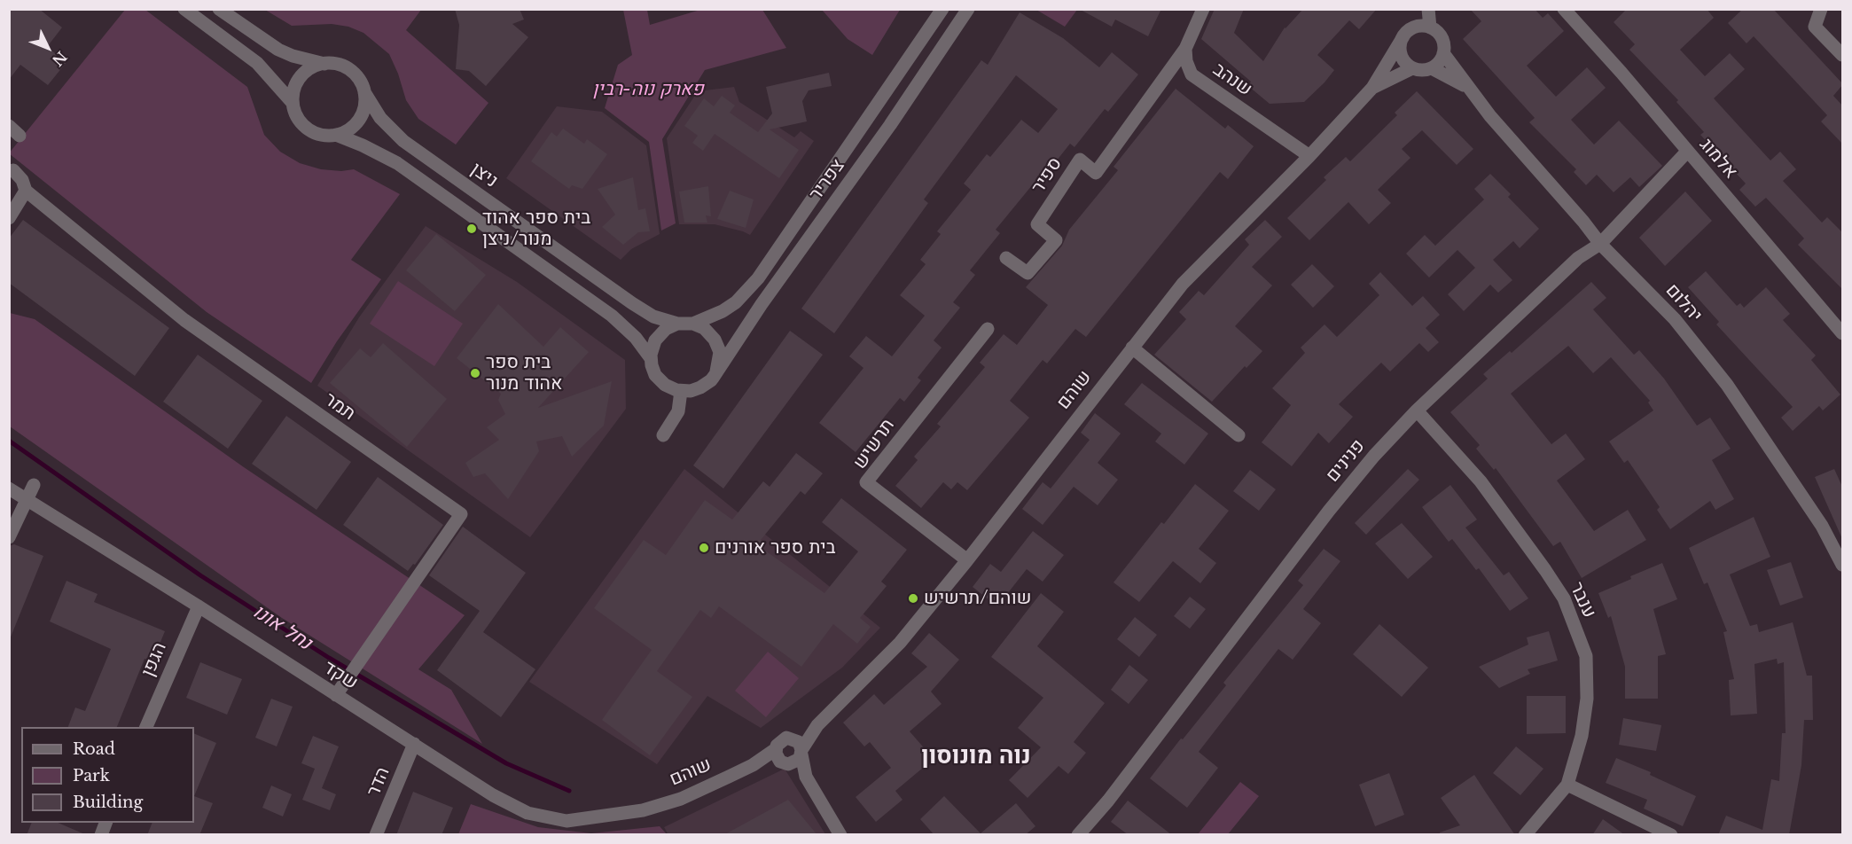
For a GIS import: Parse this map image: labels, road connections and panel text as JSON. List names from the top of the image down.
{
  "streets": {
    "street": [
      "שנהב",
      "אלמוג",
      "ניצן",
      "ספיר",
      "צפריר",
      "יהלום",
      "שוהם",
      "תמר",
      "תרשיש",
      "פנינים",
      "ענבר",
      "הגפן",
      "שקד",
      "הדר"
    ]
  },
  "crossings": [
    ["שנהב", "ספיר"],
    ["שנהב", "שוהם"],
    ["אלמוג", "פנינים"],
    ["ניצן", "צפריר"],
    ["יהלום", "שוהם"],
    ["יהלום", "פנינים"],
    ["שוהם", "תרשיש"],
    ["שוהם", "שקד"],
    ["תמר", "שקד"],
    ["פנינים", "ענבר"],
    ["הגפן", "שקד"],
    ["שקד", "הדר"]
  ],
  "districts": ["נוה מונוסון"],
  "water": ["נחל אונו"],
  "parks": ["פארק נוה-רבין"],
  "places": [
    "בית ספר אהוד מנור/ניצן",
    "בית ספר אהוד מנור",
    "בית ספר אורנים",
    "שוהם/תרשיש"
  ],
  "legend": ["Road", "Park", "Building"],
  "north": "bottom right"
}
